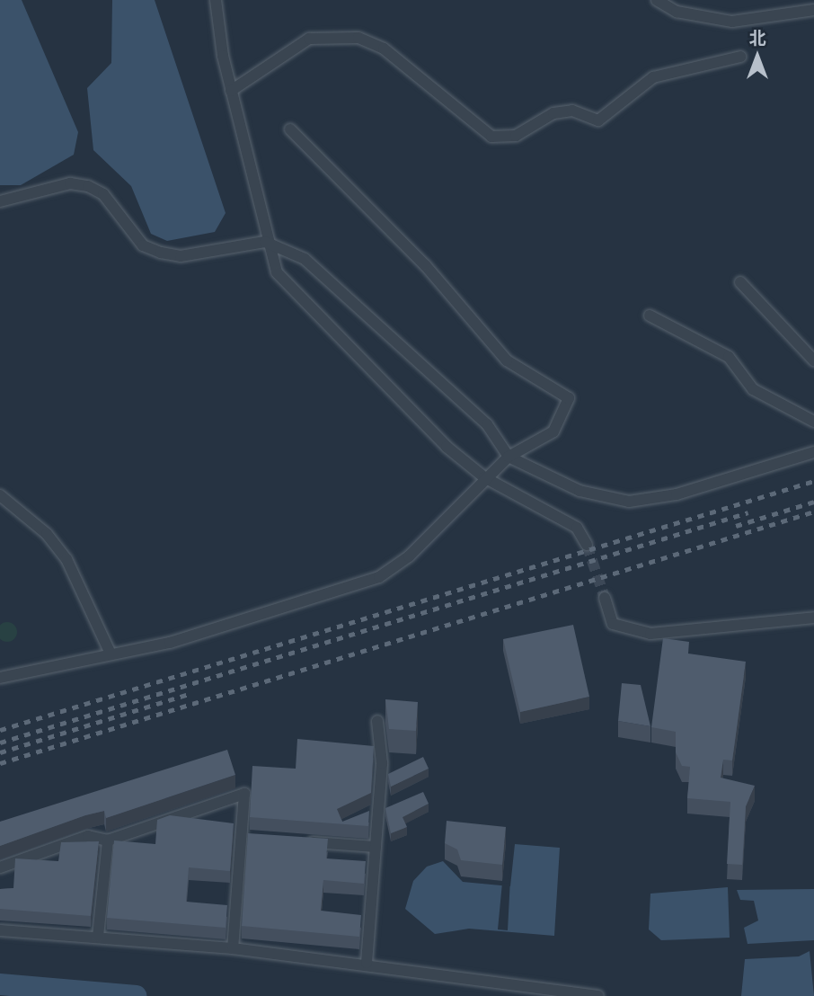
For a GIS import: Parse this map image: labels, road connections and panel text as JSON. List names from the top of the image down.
{
  "north": "top"
}
